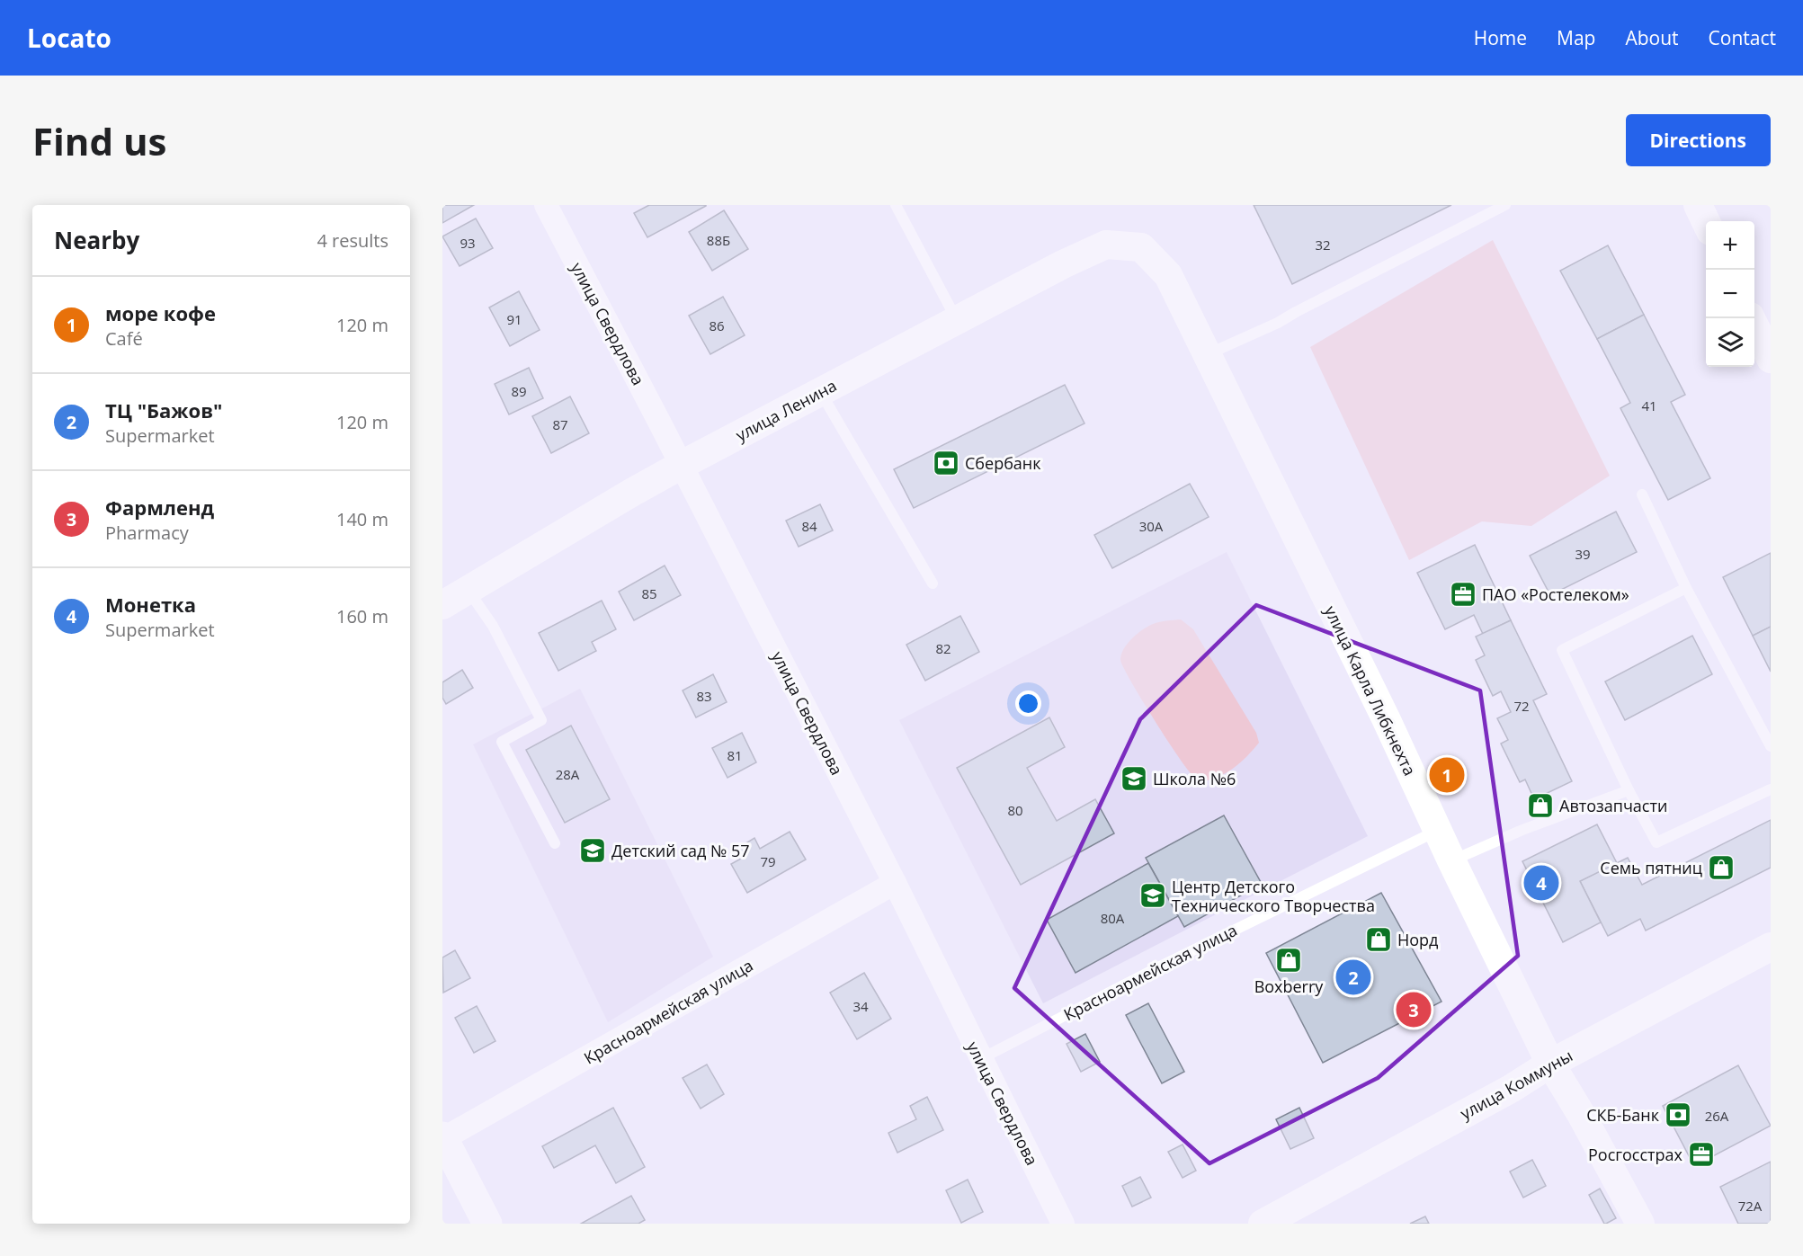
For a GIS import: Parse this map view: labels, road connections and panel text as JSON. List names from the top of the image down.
{
  "streets": {
    "street": [
      "улица Свердлова",
      "улица Ленина",
      "улица Карла Либкнехта",
      "Красноармейская улица",
      "улица Коммуны"
    ]
  },
  "crossings": [
    ["улица Свердлова", "улица Ленина"],
    ["улица Свердлова", "Красноармейская улица"],
    ["улица Ленина", "улица Карла Либкнехта"],
    ["улица Карла Либкнехта", "Красноармейская улица"],
    ["улица Карла Либкнехта", "улица Коммуны"]
  ],
  "places": {
    "bank": ["Сбербанк", "СКБ-Банк"],
    "office": ["ПАО «Ростелеком»", "Росгосстрах"],
    "school or university": ["Школа №6", "Детский сад № 57", "Центр Детского Технического Творчества"],
    "shop": [
      "Автозапчасти",
      "Семь пятниц",
      "Норд",
      "Boxberry"
    ]
  },
  "house_numbers": [
    "88Б",
    "93",
    "32",
    "91",
    "86",
    "89",
    "41",
    "87",
    "84",
    "30А",
    "39",
    "85",
    "82",
    "83",
    "72",
    "81",
    "28А",
    "80",
    "79",
    "80А",
    "34",
    "26А",
    "72А"
  ],
  "page": {
    "header": "Locato",
    "nav": [
      "Home",
      "Map",
      "About",
      "Contact"
    ],
    "buttons": "Directions",
    "title": "Find us",
    "heading": ["Nearby", "4 results"],
    "map_buttons": ["+", "−"],
    "list": [
      {
        "mark": "1",
        "name": "море кофе",
        "note": "Café",
        "value": "120 m"
      },
      {
        "mark": "2",
        "name": "ТЦ \"Бажов\"",
        "note": "Supermarket",
        "value": "120 m"
      },
      {
        "mark": "3",
        "name": "Фармленд",
        "note": "Pharmacy",
        "value": "140 m"
      },
      {
        "mark": "4",
        "name": "Монетка",
        "note": "Supermarket",
        "value": "160 m"
      }
    ],
    "pins": [
      "1",
      "4",
      "2",
      "3"
    ]
  }
}
